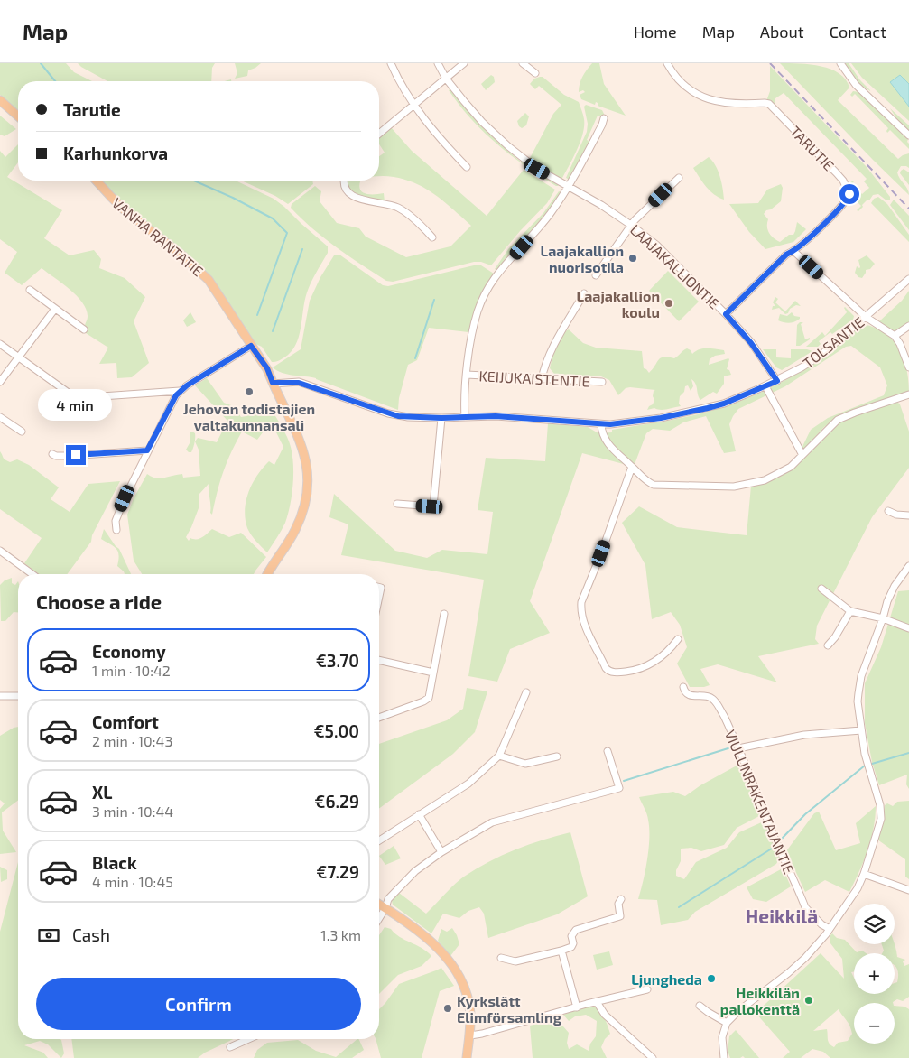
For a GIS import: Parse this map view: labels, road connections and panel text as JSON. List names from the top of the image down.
{
  "streets": {
    "main road": ["VANHA RANTATIE"],
    "street": [
      "TARUTIE",
      "LAAJAKALLIONTIE",
      "TOLSANTIE",
      "KEIJUKAISTENTIE",
      "VIULUNRAKENTAJANTIE"
    ]
  },
  "crossings": [
    ["TARUTIE", "LAAJAKALLIONTIE"],
    ["VANHA RANTATIE", "TOLSANTIE"],
    ["LAAJAKALLIONTIE", "TOLSANTIE"]
  ],
  "districts": ["Heikkilä"],
  "places": [
    "Laajakallion nuorisotila",
    "Laajakallion koulu",
    "Jehovan todistajien valtakunnansali",
    "Ljungheda",
    "Heikkilän pallokenttä",
    "Kyrkslätt Elimförsamling"
  ],
  "page": {
    "header": "Map",
    "nav": [
      "Home",
      "Map",
      "About",
      "Contact"
    ],
    "banner": ["Tarutie", "Karhunkorva"],
    "bubble": "4 min",
    "heading": "Choose a ride",
    "list": [
      {
        "name": "Economy",
        "note": "1 min · 10:42",
        "value": "€3.70"
      },
      {
        "name": "Comfort",
        "note": "2 min · 10:43",
        "value": "€5.00"
      },
      {
        "name": "XL",
        "note": "3 min · 10:44",
        "value": "€6.29"
      },
      {
        "name": "Black",
        "note": "4 min · 10:45",
        "value": "€7.29"
      }
    ],
    "map_buttons": ["+", "−"],
    "pay": ["Cash", "1.3 km"],
    "buttons": "Confirm"
  }
}
